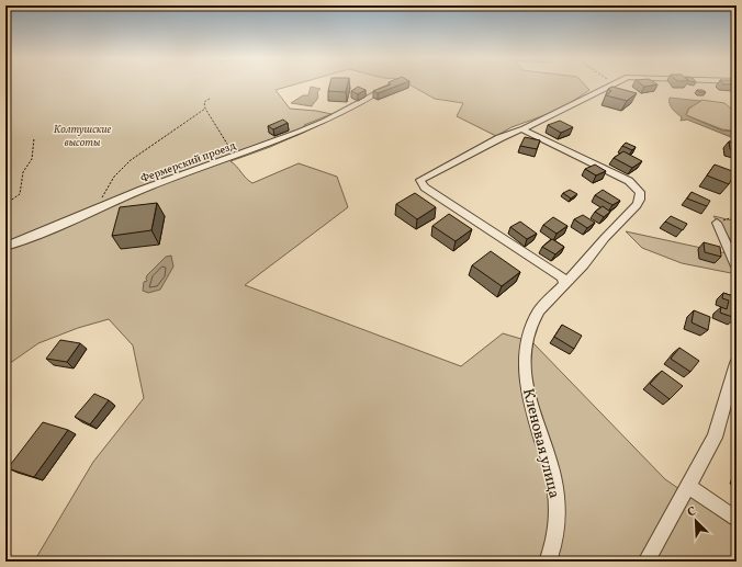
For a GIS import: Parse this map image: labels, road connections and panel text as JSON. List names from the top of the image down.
{
  "streets": {
    "street": ["Фермерский проезд", "Кленовая улица"]
  },
  "parks": ["Колтушские высоты"],
  "north": "top left"
}
